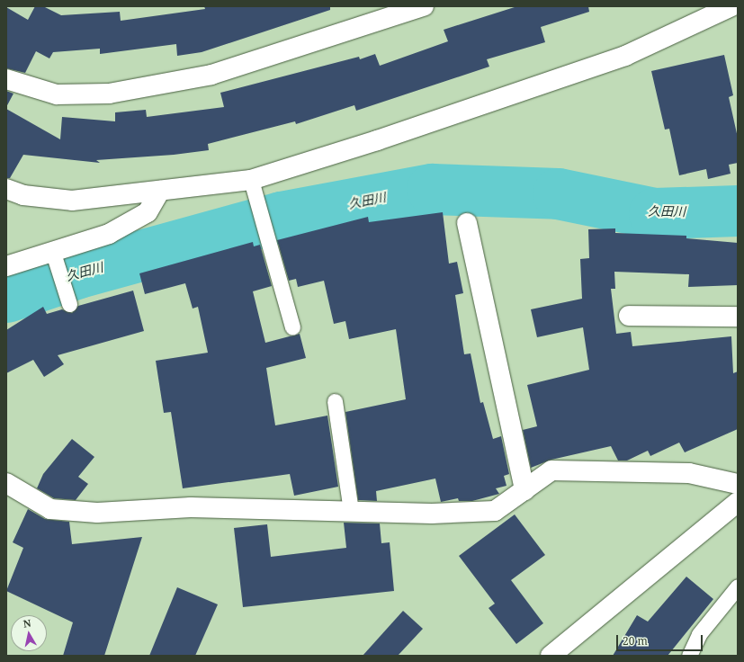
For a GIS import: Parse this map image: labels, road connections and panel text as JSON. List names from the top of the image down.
{
  "water": ["久田川"],
  "scale_bar": "20 m",
  "north": "top"
}
